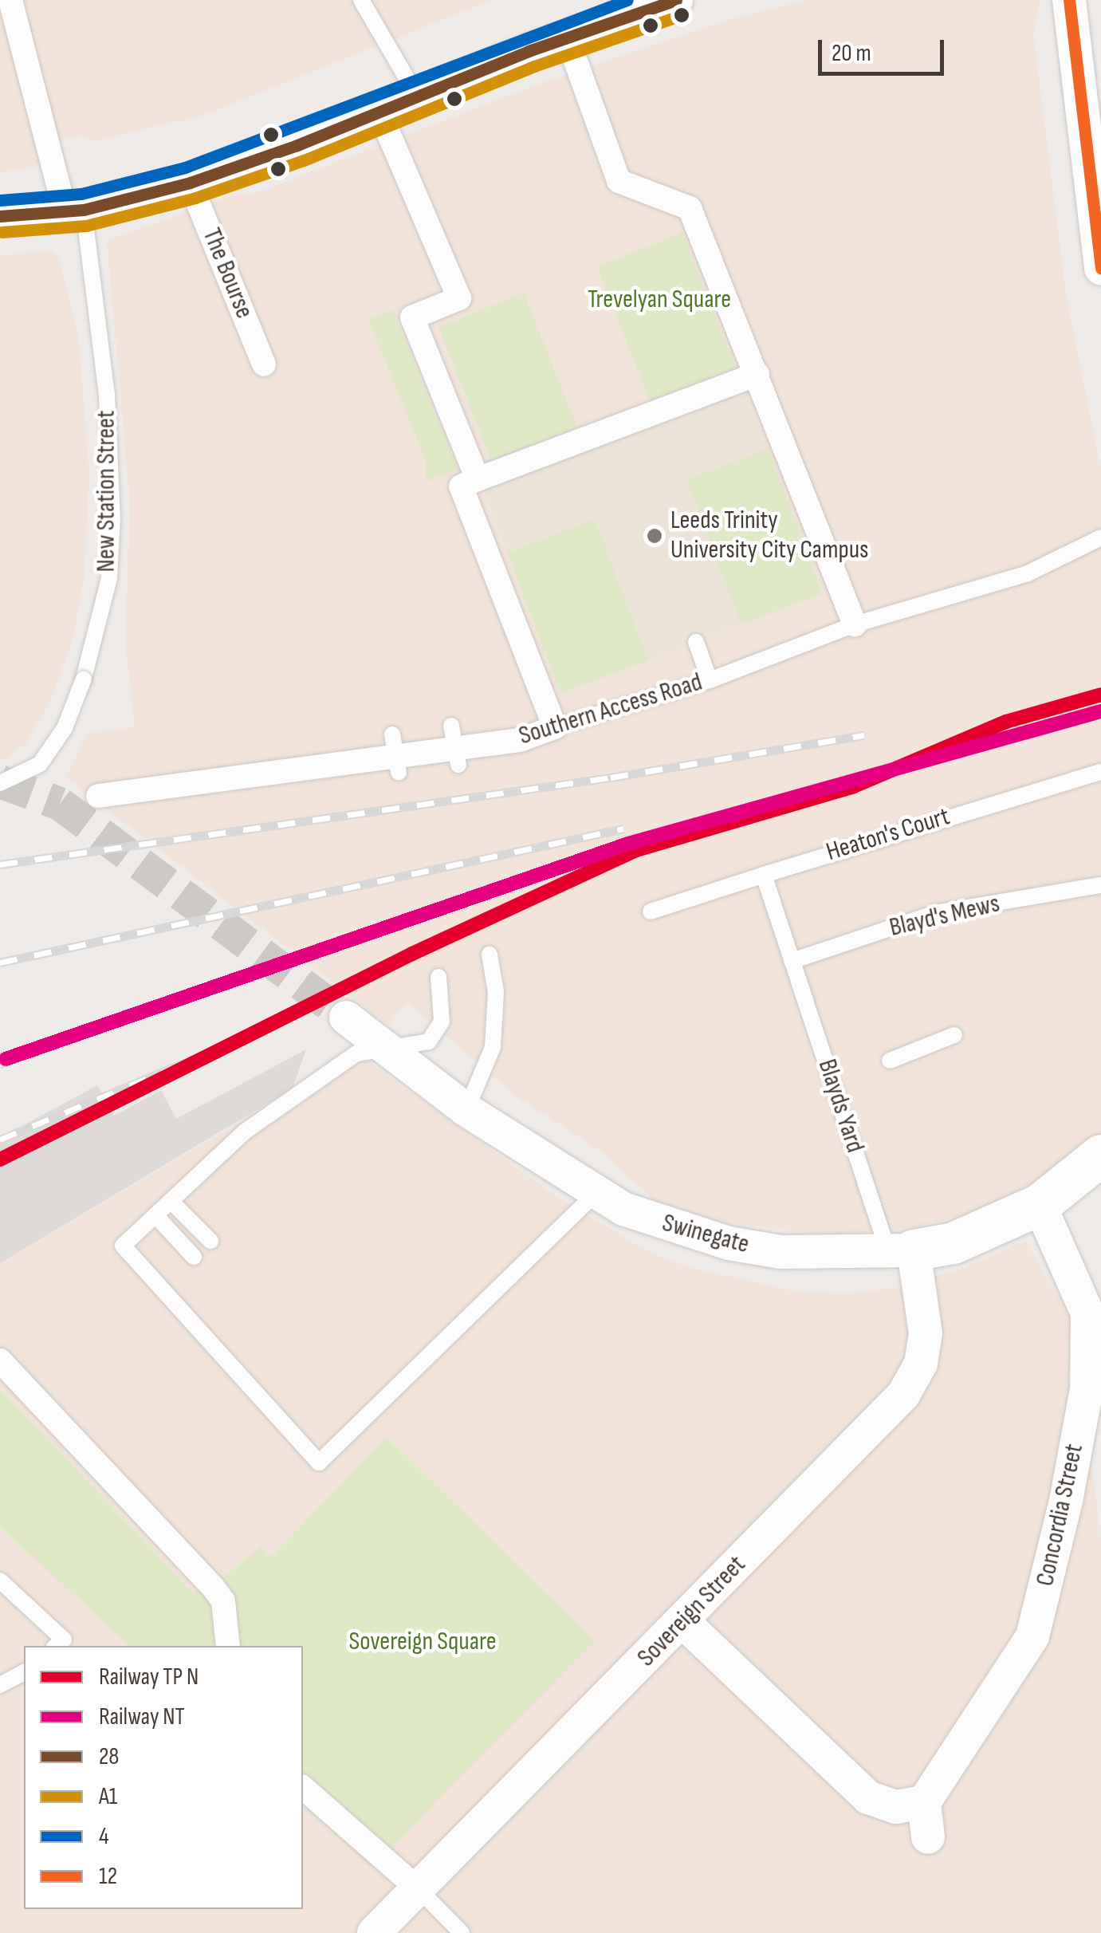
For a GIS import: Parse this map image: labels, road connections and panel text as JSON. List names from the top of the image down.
{
  "streets": {
    "street": [
      "The Bourse",
      "Southern Access Road",
      "Swinegate",
      "Concordia Street",
      "Sovereign Street"
    ],
    "lane": [
      "New Station Street",
      "Heaton's Court",
      "Blayd's Mews",
      "Blayds Yard"
    ]
  },
  "crossings": [
    ["Blayd's Mews", "Blayds Yard"],
    ["Blayds Yard", "Swinegate"],
    ["Blayds Yard", "Sovereign Street"],
    ["Swinegate", "Concordia Street"],
    ["Swinegate", "Sovereign Street"]
  ],
  "parks": ["Trevelyan Square", "Sovereign Square"],
  "places": ["Leeds Trinity University City Campus"],
  "lines": [
    "transit line 28",
    "transit line 4",
    "transit line 12",
    "transit line A1",
    "rail line NT"
  ],
  "legend": [
    "Railway TP N",
    "Railway NT",
    "28",
    "A1",
    "4",
    "12"
  ],
  "scale_bar": "20 m"
}
